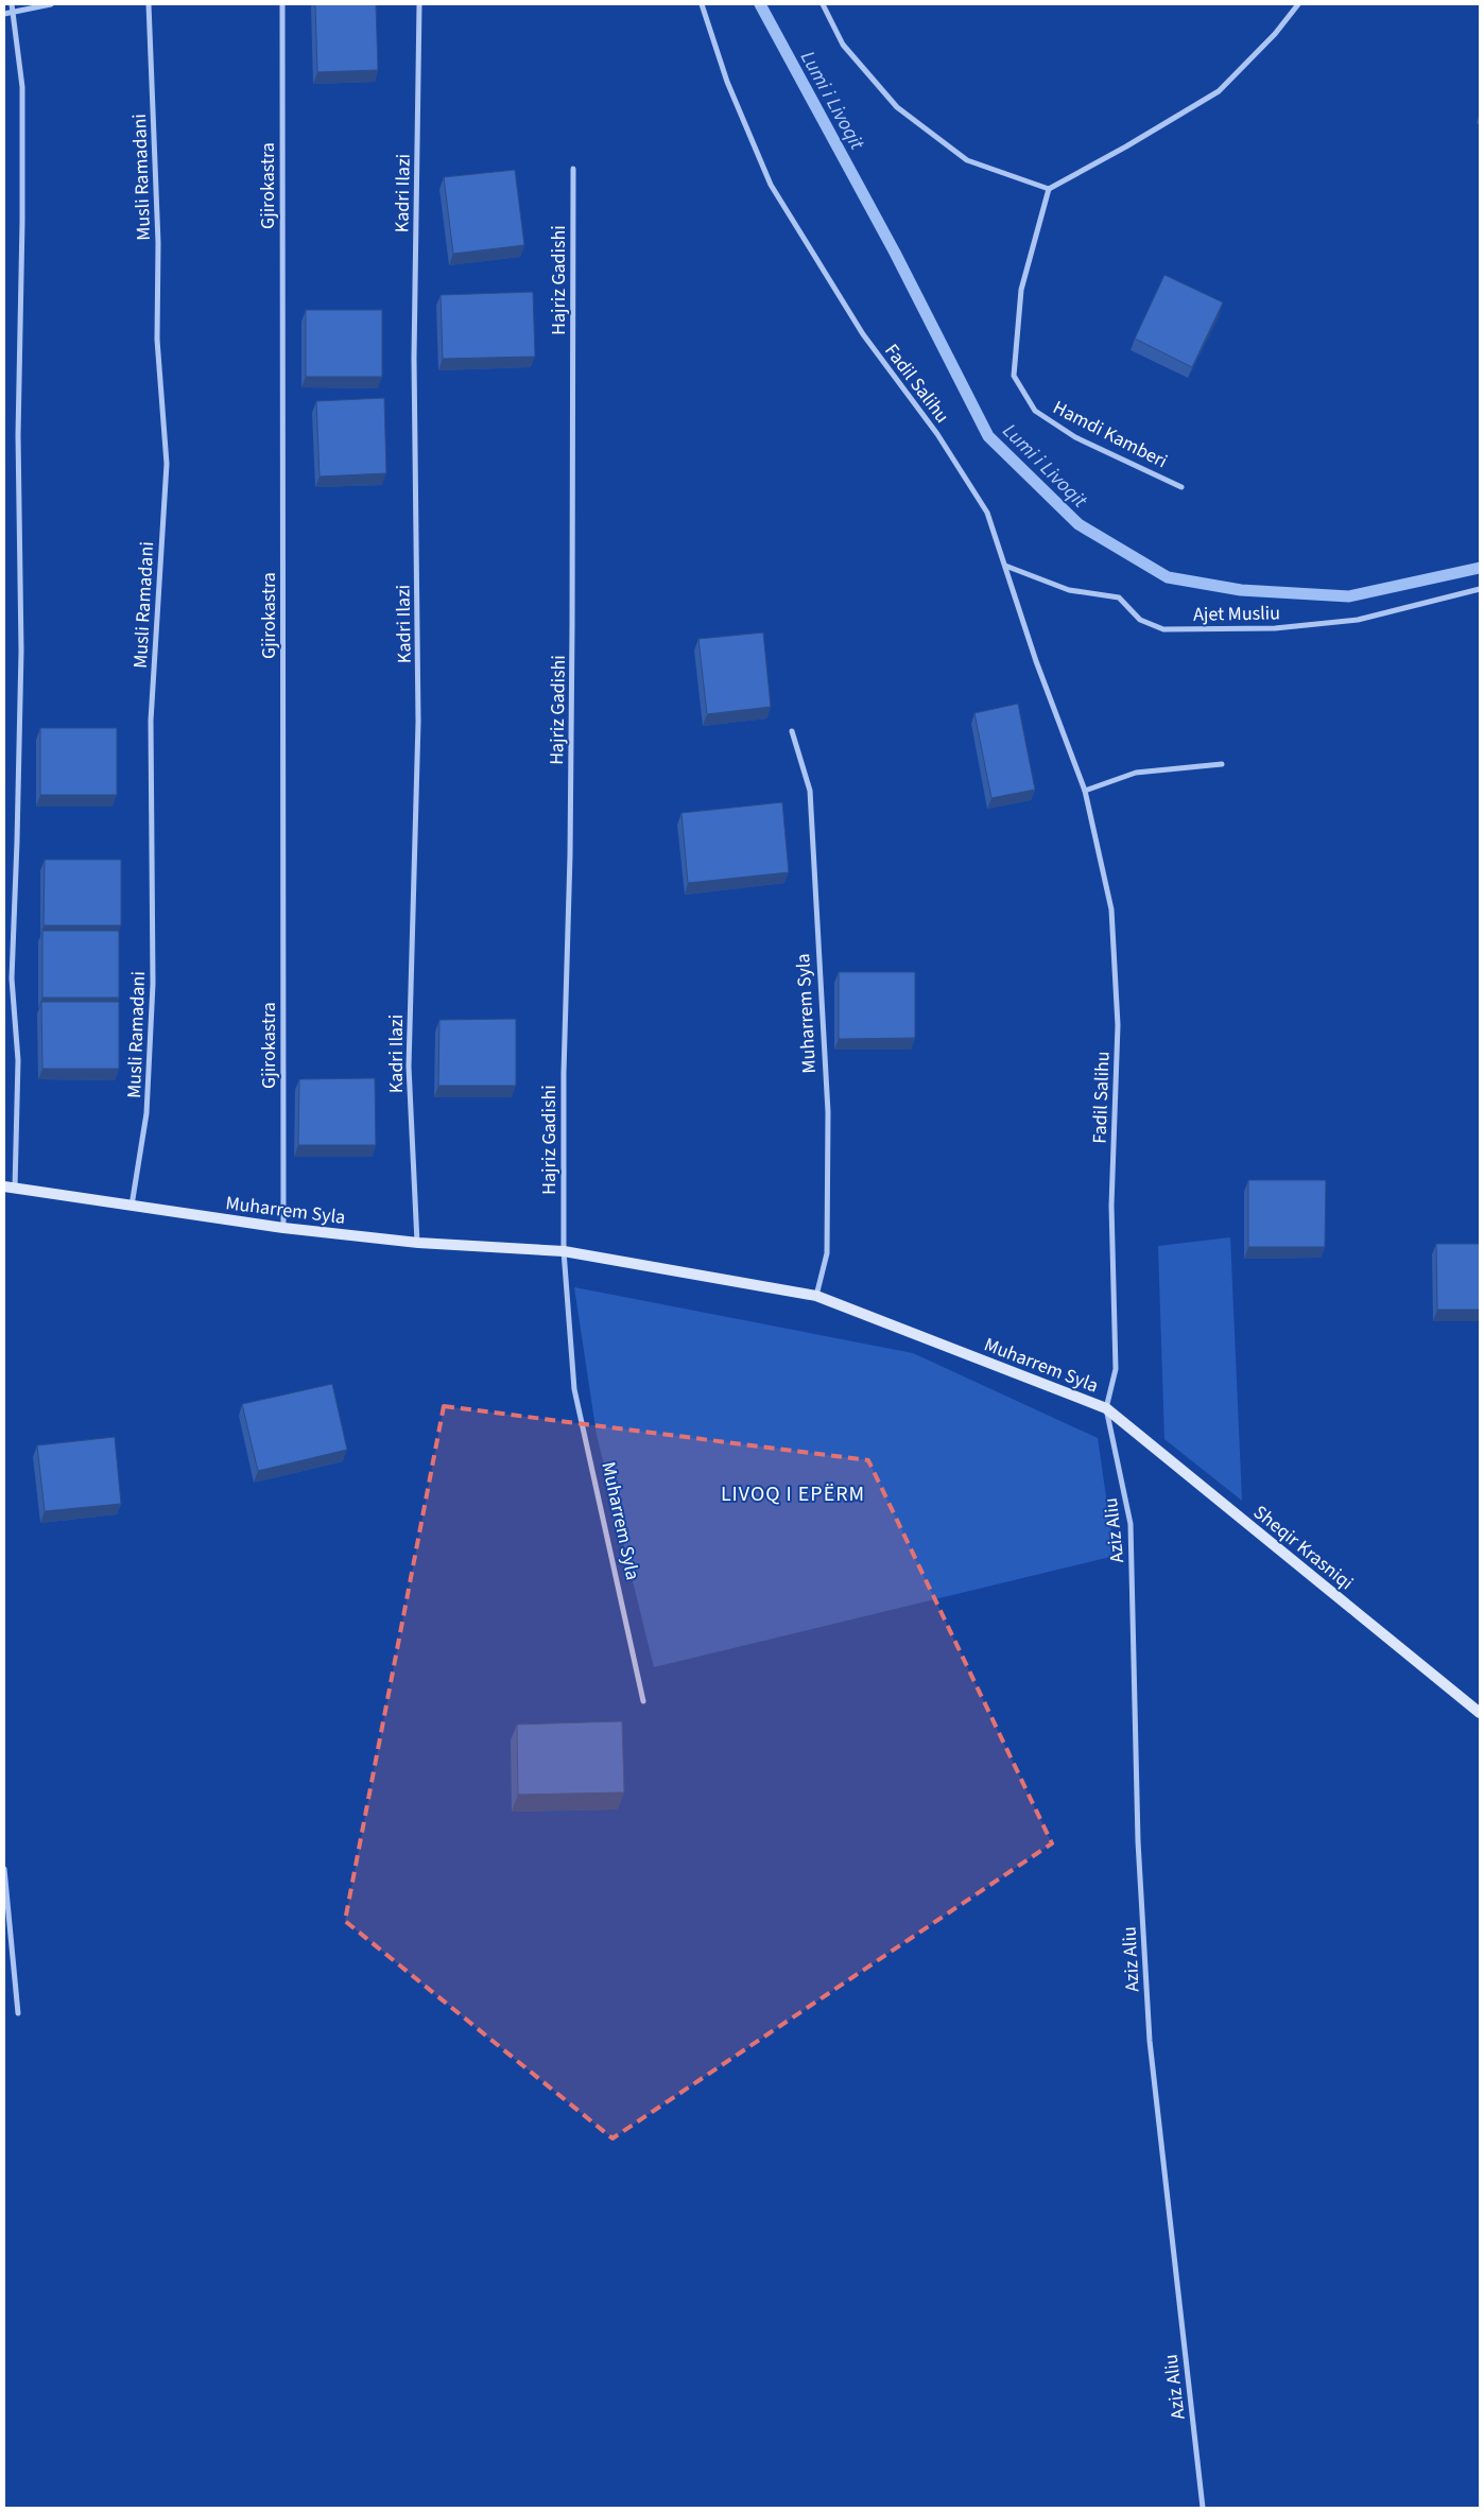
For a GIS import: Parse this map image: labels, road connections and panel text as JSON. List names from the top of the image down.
{
  "streets": {
    "street": [
      "Musli Ramadani",
      "Gjirokastra",
      "Kadri Ilazi",
      "Hajriz Gadishi",
      "Fadil Salihu",
      "Hamdi Kamberi",
      "Ajet Musliu",
      "Muharrem Syla",
      "Aziz Aliu",
      "Sheqir Krasniqi"
    ]
  },
  "crossings": [
    ["Musli Ramadani", "Muharrem Syla"],
    ["Gjirokastra", "Muharrem Syla"],
    ["Kadri Ilazi", "Muharrem Syla"],
    ["Hajriz Gadishi", "Muharrem Syla"],
    ["Fadil Salihu", "Ajet Musliu"],
    ["Fadil Salihu", "Muharrem Syla"],
    ["Fadil Salihu", "Aziz Aliu"],
    ["Fadil Salihu", "Sheqir Krasniqi"],
    ["Muharrem Syla", "Aziz Aliu"],
    ["Muharrem Syla", "Sheqir Krasniqi"],
    ["Aziz Aliu", "Sheqir Krasniqi"]
  ],
  "districts": ["LIVOQ I EPËRM"],
  "water": ["Lumi i Livoqit"]
}
